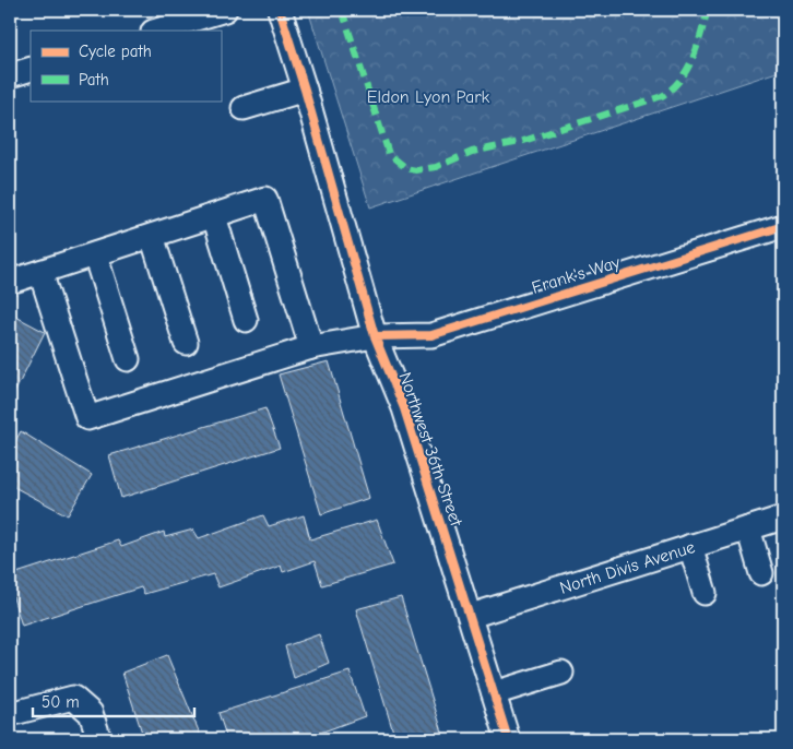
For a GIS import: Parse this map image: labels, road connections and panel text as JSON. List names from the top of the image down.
{
  "streets": {
    "street": ["Frank's Way", "Northwest 36th Street", "North Divis Avenue"]
  },
  "crossings": [
    ["Frank's Way", "Northwest 36th Street"],
    ["Northwest 36th Street", "North Divis Avenue"]
  ],
  "parks": ["Eldon Lyon Park"],
  "legend": ["Cycle path", "Path"],
  "scale_bar": "50 m"
}
